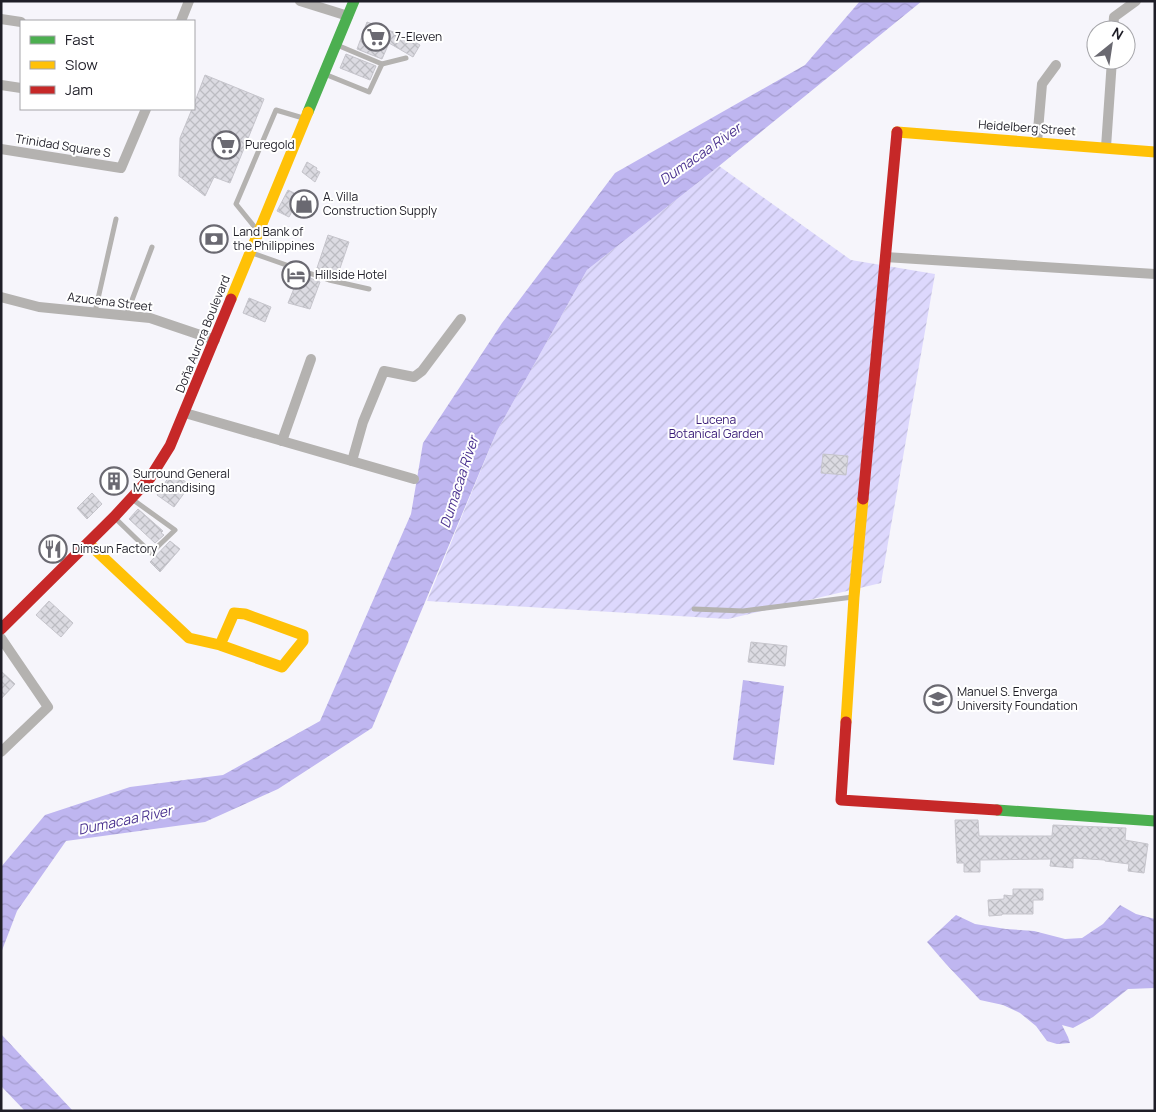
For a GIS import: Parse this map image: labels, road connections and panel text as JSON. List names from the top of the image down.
{
  "streets": {
    "street": [
      "Heidelberg Street",
      "Trinidad Square S",
      "Azucena Street",
      "Doña Aurora Boulevard"
    ]
  },
  "crossings": [
    ["Azucena Street", "Doña Aurora Boulevard"]
  ],
  "water": ["Dumacaa River"],
  "parks": ["Lucena Botanical Garden"],
  "places": {
    "supermarket": ["7-Eleven", "Puregold"],
    "shop": ["A. Villa Construction Supply"],
    "bank": ["Land Bank of the Philippines"],
    "hotel": ["Hillside Hotel"],
    "building": ["Surround General Merchandising"],
    "restaurant": ["Dimsun Factory"],
    "school or university": ["Manuel S. Enverga University Foundation"]
  },
  "legend": ["Fast", "Slow", "Jam"],
  "north": "top right"
}
